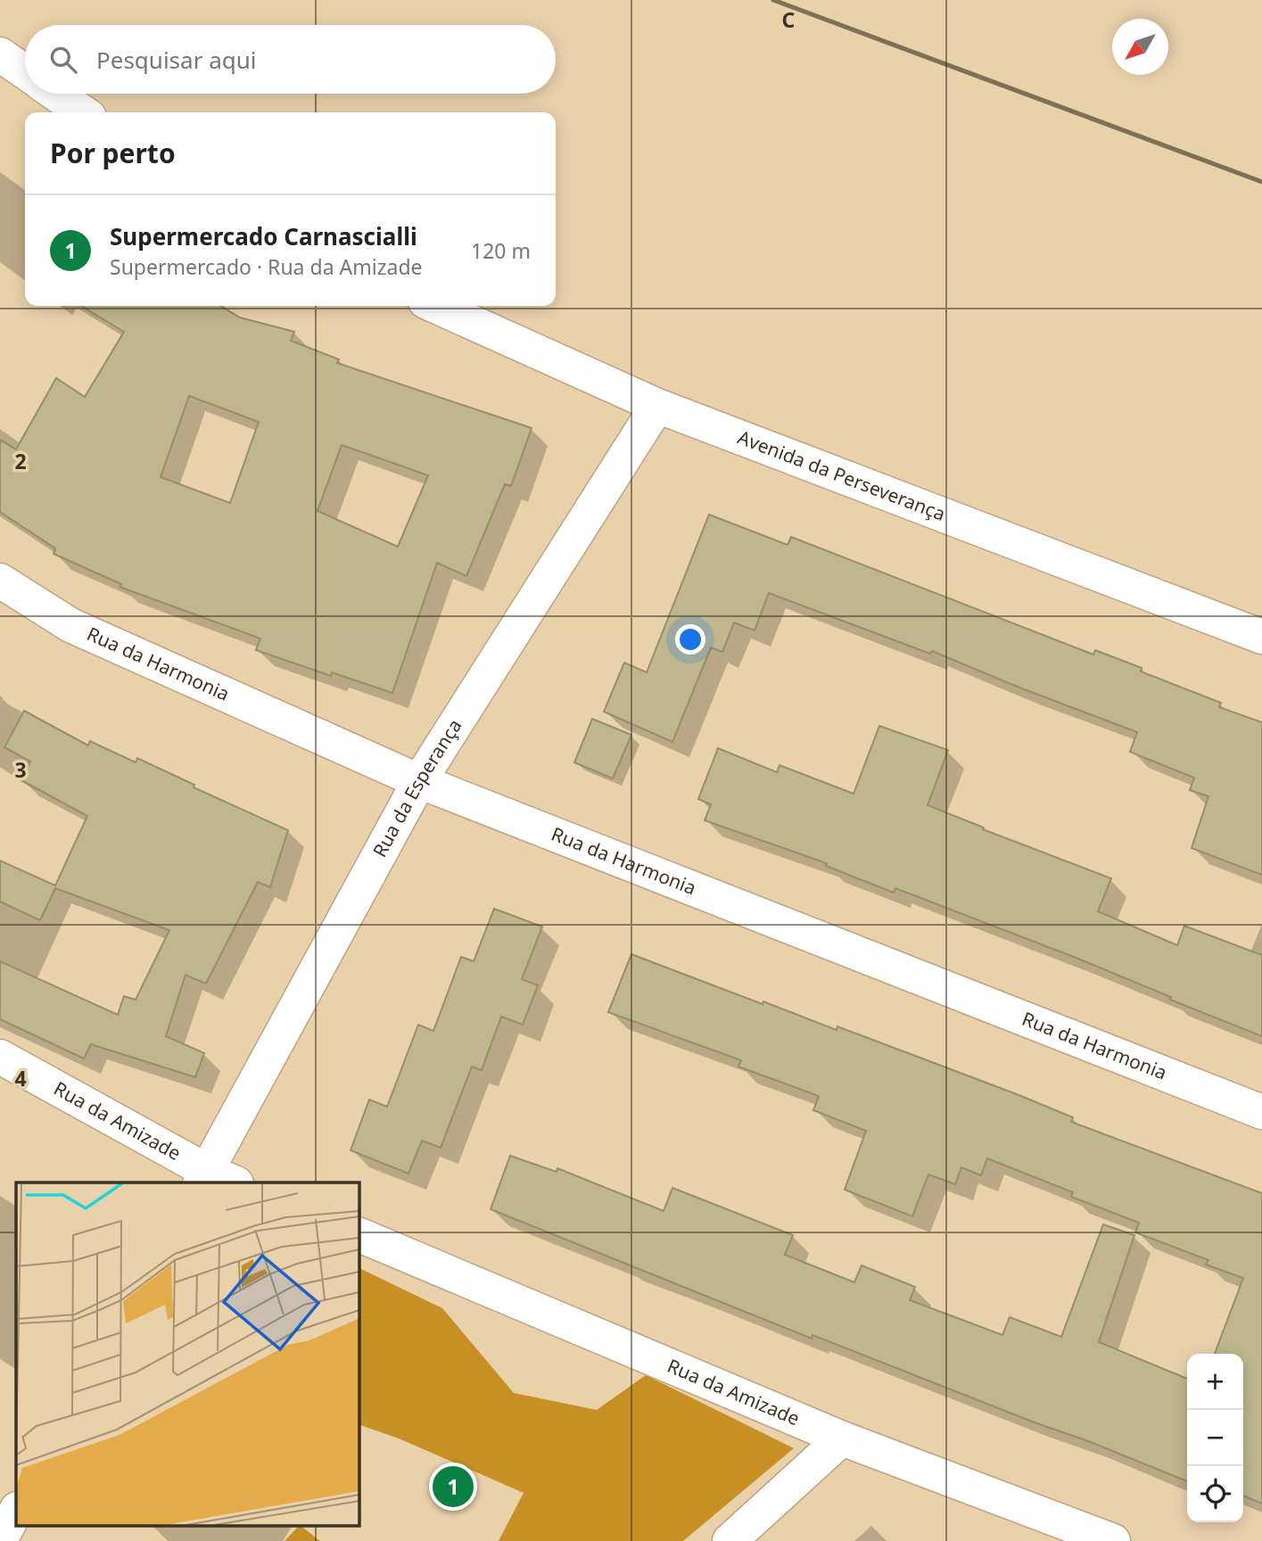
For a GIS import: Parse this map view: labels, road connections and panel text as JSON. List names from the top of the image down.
{
  "streets": {
    "street": [
      "Avenida da Perseverança",
      "Rua da Harmonia",
      "Rua da Esperança",
      "Rua da Amizade"
    ]
  },
  "crossings": [
    ["Avenida da Perseverança", "Rua da Esperança"],
    ["Rua da Harmonia", "Rua da Esperança"],
    ["Rua da Esperança", "Rua da Amizade"]
  ],
  "north": "bottom left",
  "page": {
    "search": "Pesquisar aqui",
    "heading": "Por perto",
    "list": [
      {
        "mark": "1",
        "name": "Supermercado Carnascialli",
        "note": "Supermercado · Rua da Amizade",
        "value": "120 m"
      }
    ],
    "map_buttons": ["+", "−"],
    "pins": "1"
  },
  "grid": {
    "columns": ["C"],
    "rows": ["2", "3", "4"]
  }
}
